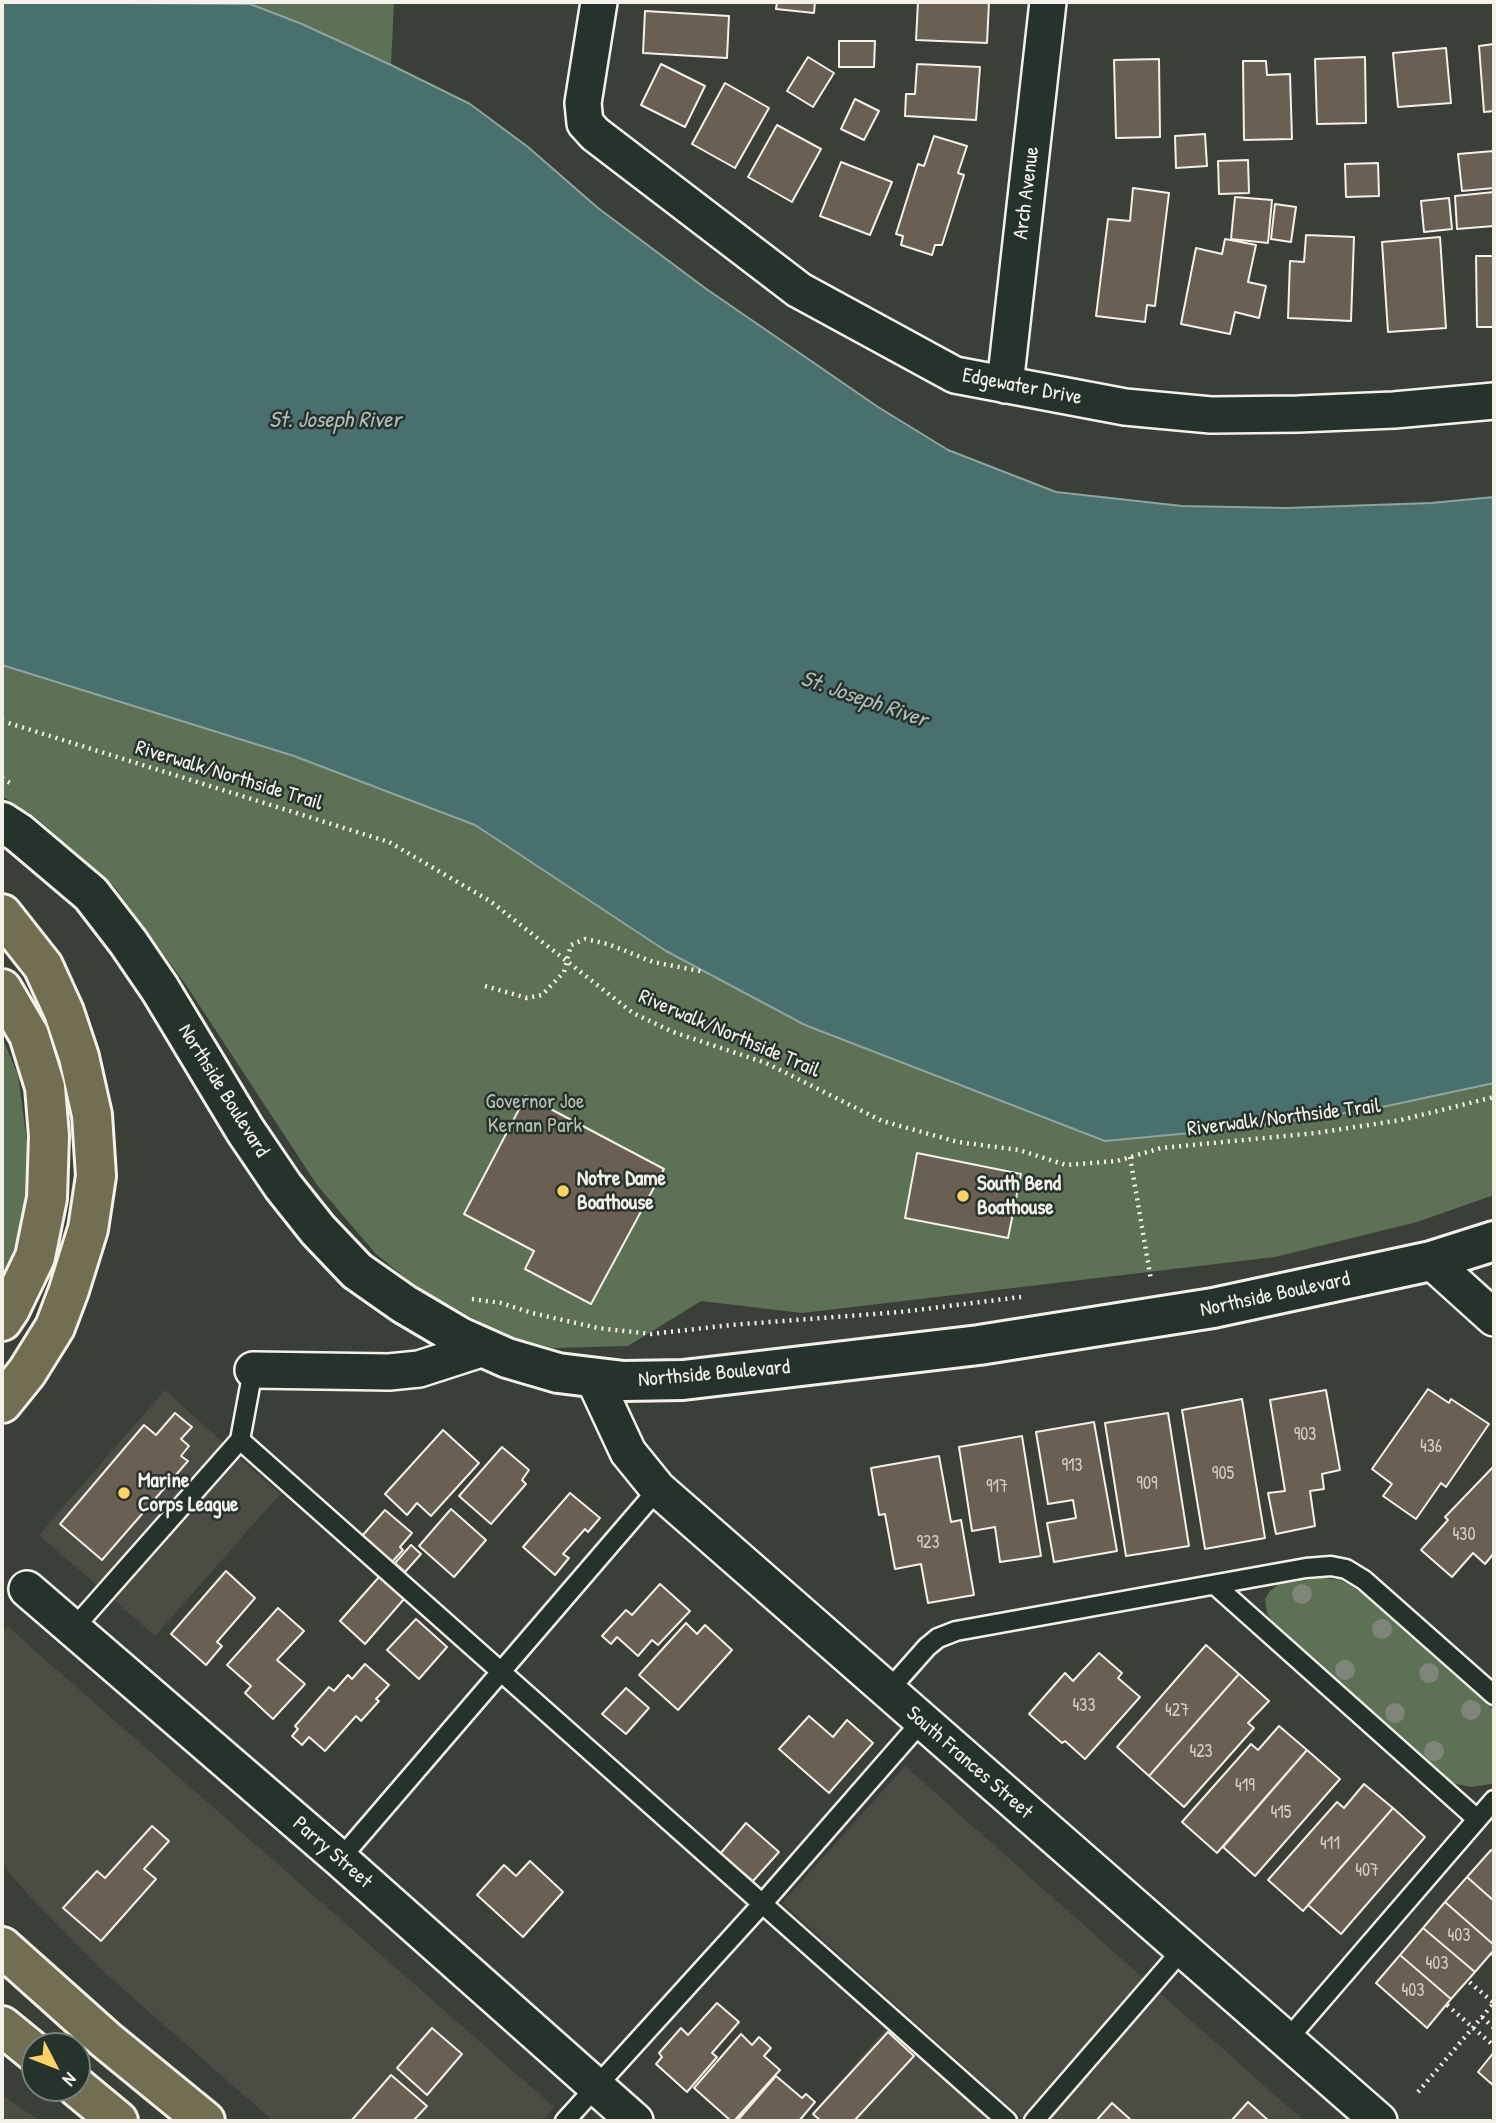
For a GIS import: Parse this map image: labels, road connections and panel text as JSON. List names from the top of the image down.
{
  "streets": {
    "street": [
      "Arch Avenue",
      "Edgewater Drive",
      "Northside Boulevard",
      "South Frances Street",
      "Parry Street"
    ],
    "path": ["Riverwalk/Northside Trail"]
  },
  "crossings": [
    ["Arch Avenue", "Edgewater Drive"],
    ["Northside Boulevard", "South Frances Street"]
  ],
  "water": ["St. Joseph River"],
  "parks": ["Governor Joe Kernan Park"],
  "places": ["Notre Dame Boathouse", "South Bend Boathouse", "Marine Corps League"],
  "house_numbers": [
    "903",
    "436",
    "913",
    "905",
    "909",
    "917",
    "430",
    "923",
    "433",
    "427",
    "423",
    "419",
    "415",
    "411",
    "407",
    "403",
    "403",
    "403"
  ],
  "north": "bottom right"
}
